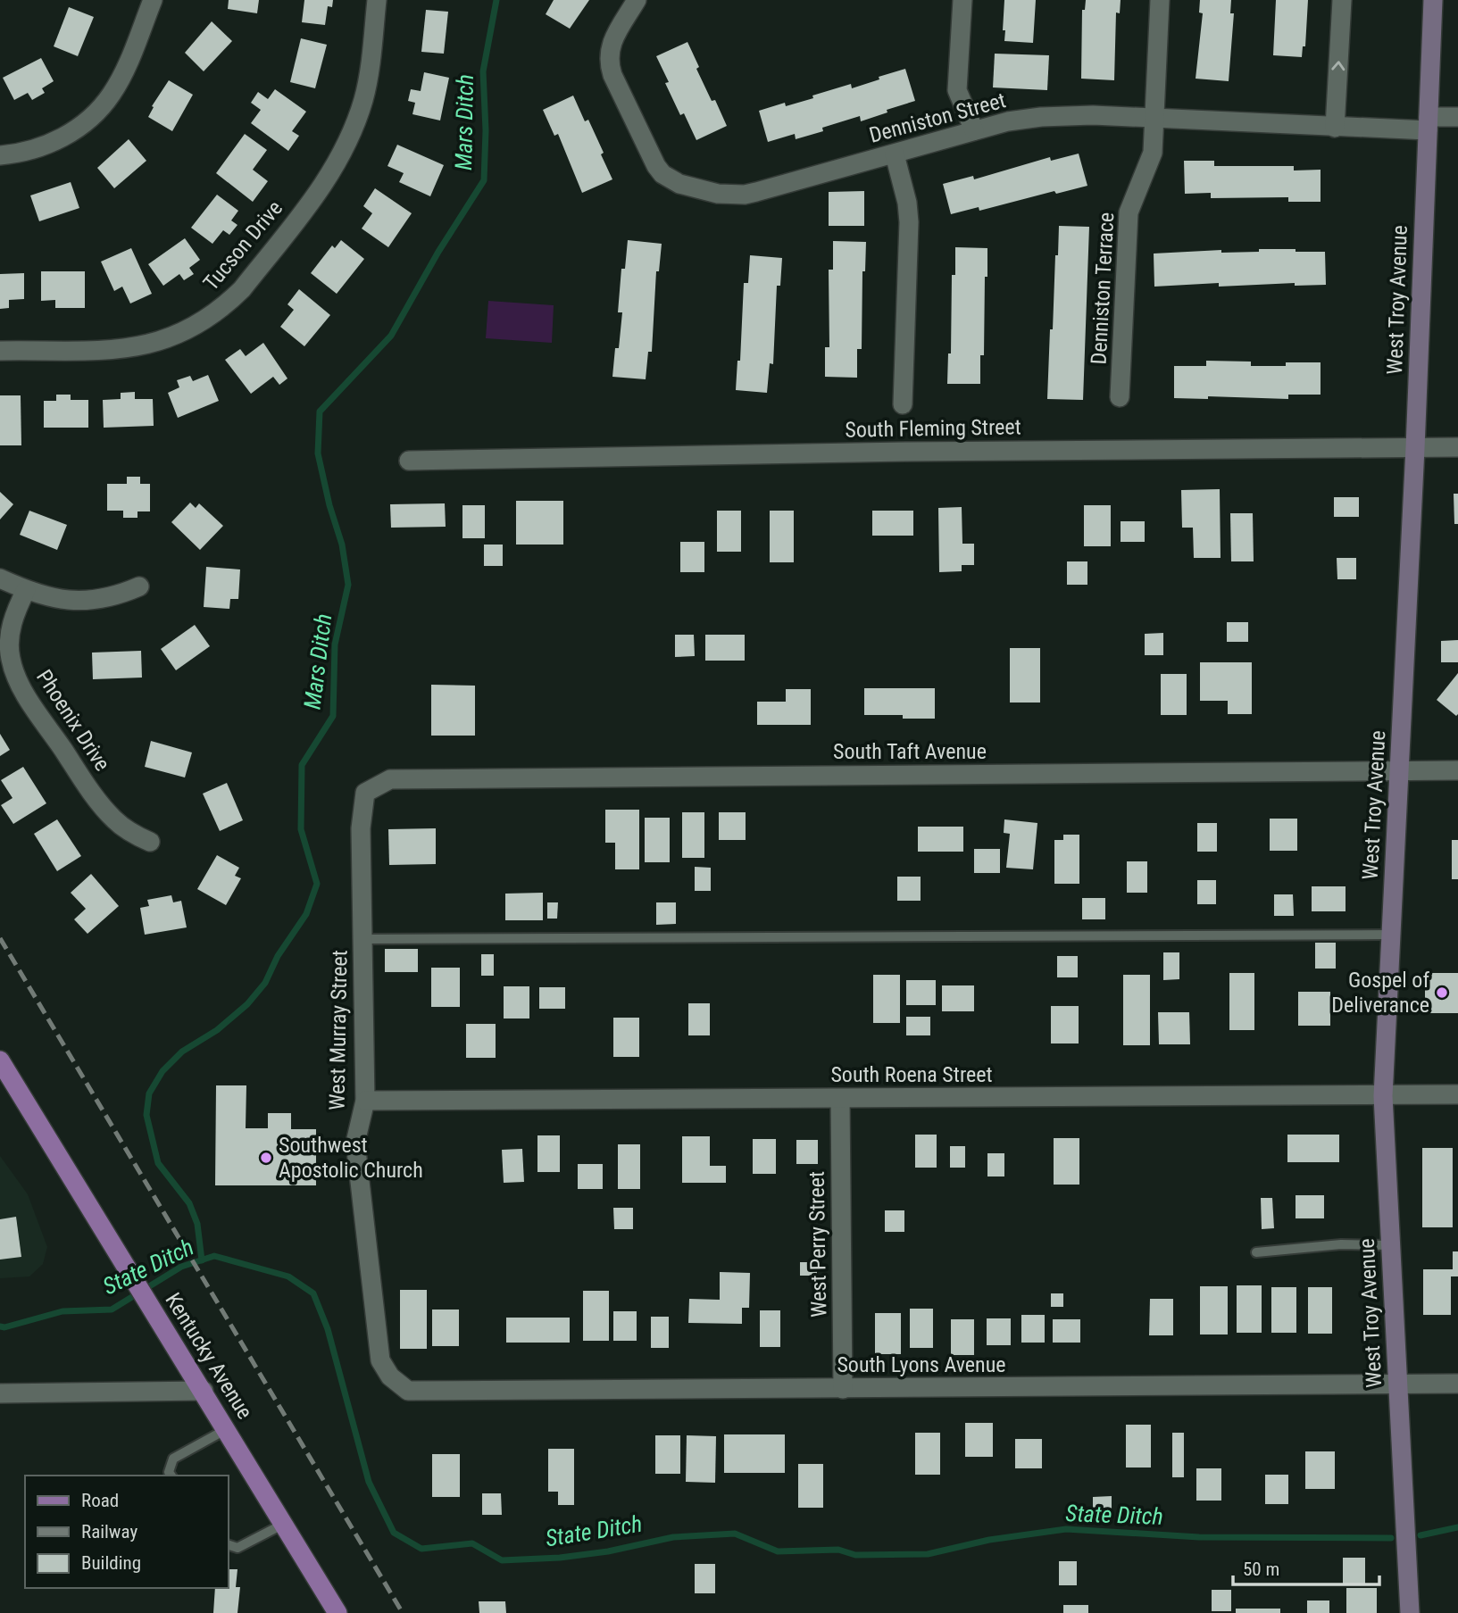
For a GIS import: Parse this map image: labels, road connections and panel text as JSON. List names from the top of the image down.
{
  "streets": {
    "main road": ["Kentucky Avenue"],
    "street": [
      "Denniston Street",
      "Tucson Drive",
      "Denniston Terrace",
      "West Troy Avenue",
      "South Fleming Street",
      "Phoenix Drive",
      "South Taft Avenue",
      "West Murray Street",
      "South Roena Street",
      "West Perry Street",
      "South Lyons Avenue"
    ]
  },
  "crossings": [
    ["Denniston Street", "Denniston Terrace"],
    ["Denniston Street", "West Troy Avenue"],
    ["West Troy Avenue", "South Fleming Street"],
    ["West Troy Avenue", "South Taft Avenue"],
    ["West Troy Avenue", "South Roena Street"],
    ["West Troy Avenue", "South Lyons Avenue"],
    ["South Taft Avenue", "West Murray Street"],
    ["West Murray Street", "South Roena Street"],
    ["West Murray Street", "South Lyons Avenue"],
    ["South Roena Street", "West Perry Street"],
    ["West Perry Street", "South Lyons Avenue"]
  ],
  "water": ["Mars Ditch", "State Ditch"],
  "places": ["Gospel of Deliverance", "Southwest Apostolic Church"],
  "legend": ["Road", "Railway", "Building"],
  "scale_bar": "50 m"
}
